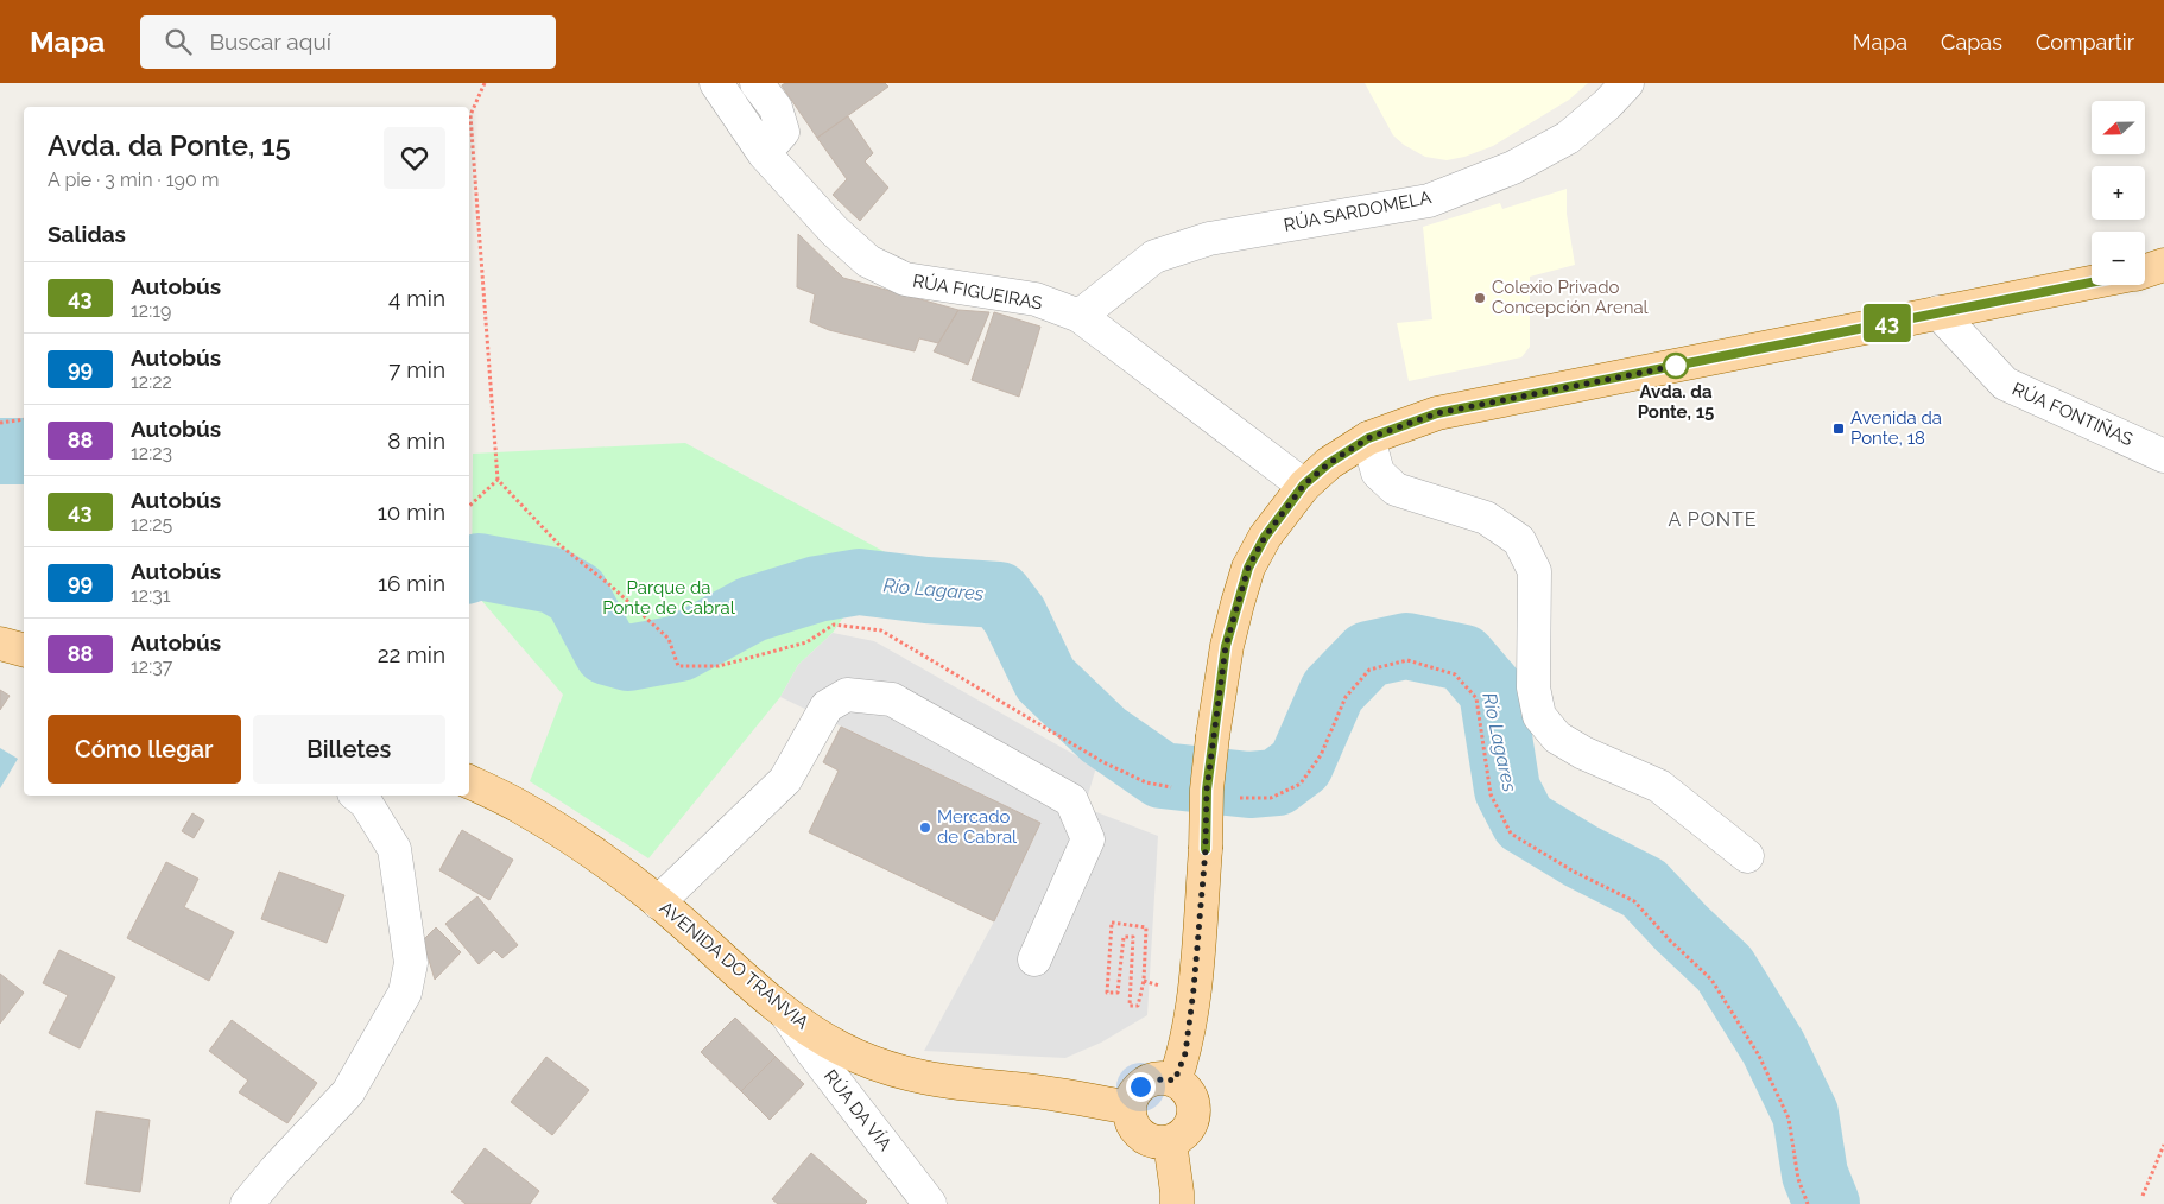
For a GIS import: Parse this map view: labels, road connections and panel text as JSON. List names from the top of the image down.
{
  "streets": {
    "main road": ["AVENIDA DO TRANVIA"],
    "street": [
      "RÚA SARDOMELA",
      "RÚA FIGUEIRAS",
      "RÚA FONTIÑAS",
      "RÚA DA VÍA"
    ]
  },
  "crossings": [
    ["RÚA SARDOMELA", "RÚA FIGUEIRAS"],
    ["AVENIDA DO TRANVIA", "RÚA DA VÍA"]
  ],
  "districts": ["A PONTE"],
  "water": ["Río Lagares"],
  "parks": ["Parque da Ponte de Cabral"],
  "places": {
    "other": ["Colexio Privado Concepción Arenal", "Avda. da Ponte, 15", "Mercado de Cabral"],
    "transit": ["Avenida da Ponte, 18"]
  },
  "lines": ["bus line 43"],
  "north": "left",
  "page": {
    "header": "Mapa",
    "search": "Buscar aquí",
    "nav": ["Mapa", "Capas", "Compartir"],
    "on_map": "43",
    "map_buttons": ["+", "−"],
    "heading": [
      ["Avda. da Ponte, 15", "A pie · 3 min · 190 m"],
      "Salidas"
    ],
    "list": [
      {
        "mark": "43",
        "name": "Autobús",
        "note": "12:19",
        "value": "4 min"
      },
      {
        "mark": "99",
        "name": "Autobús",
        "note": "12:22",
        "value": "7 min"
      },
      {
        "mark": "88",
        "name": "Autobús",
        "note": "12:23",
        "value": "8 min"
      },
      {
        "mark": "43",
        "name": "Autobús",
        "note": "12:25",
        "value": "10 min"
      },
      {
        "mark": "99",
        "name": "Autobús",
        "note": "12:31",
        "value": "16 min"
      },
      {
        "mark": "88",
        "name": "Autobús",
        "note": "12:37",
        "value": "22 min"
      }
    ],
    "buttons": ["Cómo llegar", "Billetes"]
  }
}
